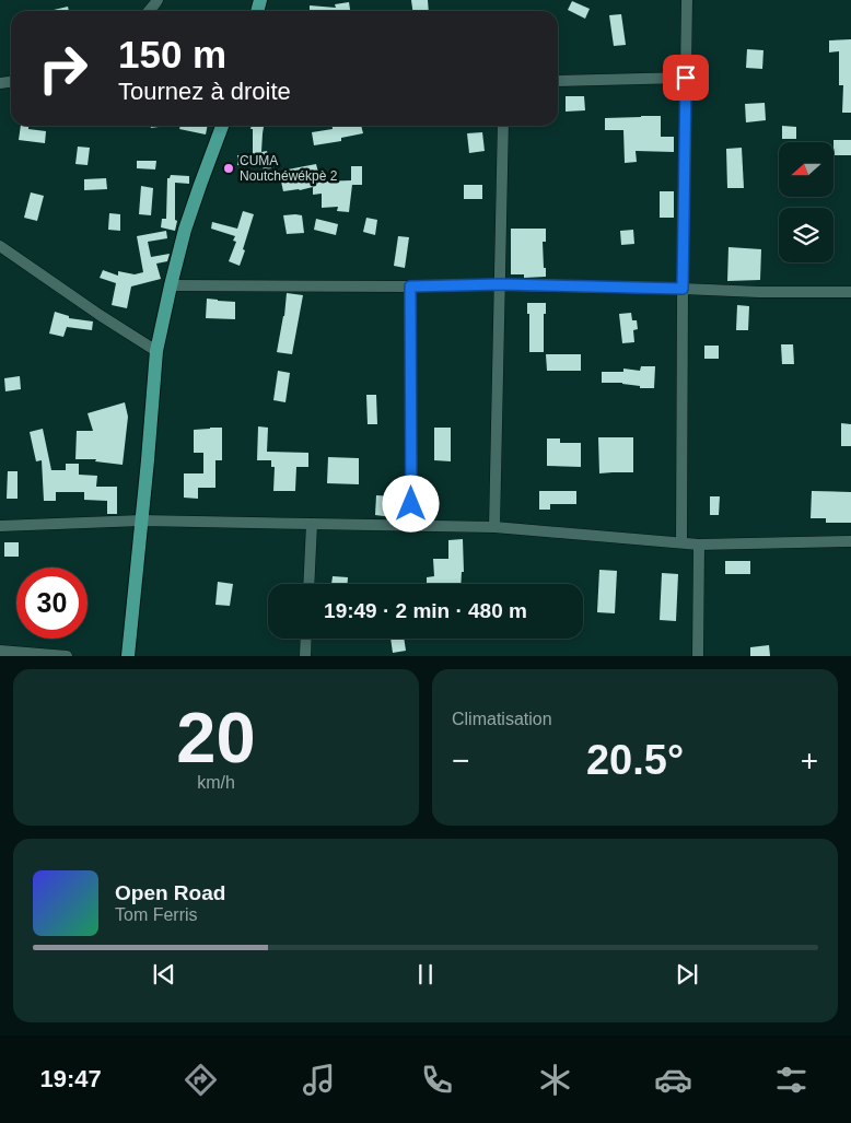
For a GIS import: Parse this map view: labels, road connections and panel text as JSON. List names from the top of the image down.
{
  "places": ["CUMA Noutchéwékpè 2"],
  "north": "left",
  "page": {
    "turn": ["150 m", "Tournez à droite"],
    "limit": "30",
    "trip": "19:49 · 2 min · 480 m",
    "tile": [
      ["20", "km/h"],
      "Climatisation"
    ],
    "heat": ["−", "20.5°", "+"],
    "song": ["Open Road", "Tom Ferris"],
    "tabs": "19:47"
  }
}
